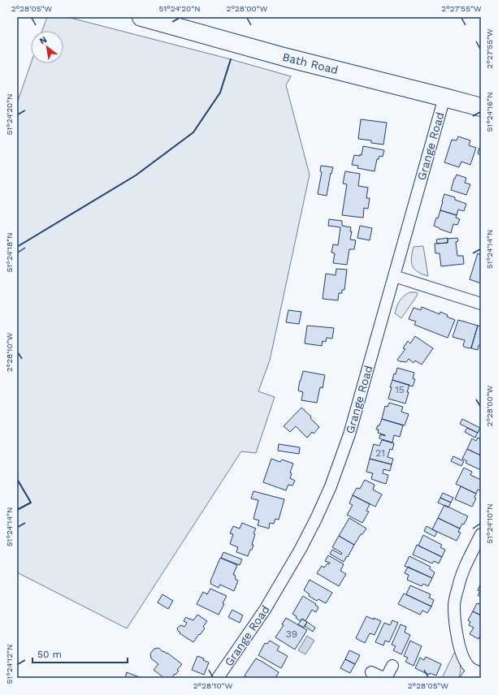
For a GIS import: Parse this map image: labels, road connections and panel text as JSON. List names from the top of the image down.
{
  "streets": {
    "highway": ["Bath Road"],
    "street": ["Grange Road"]
  },
  "crossings": [
    ["Bath Road", "Grange Road"]
  ],
  "house_numbers": ["15", "21", "39"],
  "scale_bar": "50 m",
  "north": "top left",
  "coordinates": [
    "2°28'05\"W",
    "51°24'20\"N",
    "2°28'00\"W",
    "2°27'55\"W",
    "51°24'16\"N",
    "51°24'14\"N",
    "51°24'18\"N",
    "2°28'10\"W",
    "51°24'10\"N",
    "51°24'12\"N"
  ]
}
